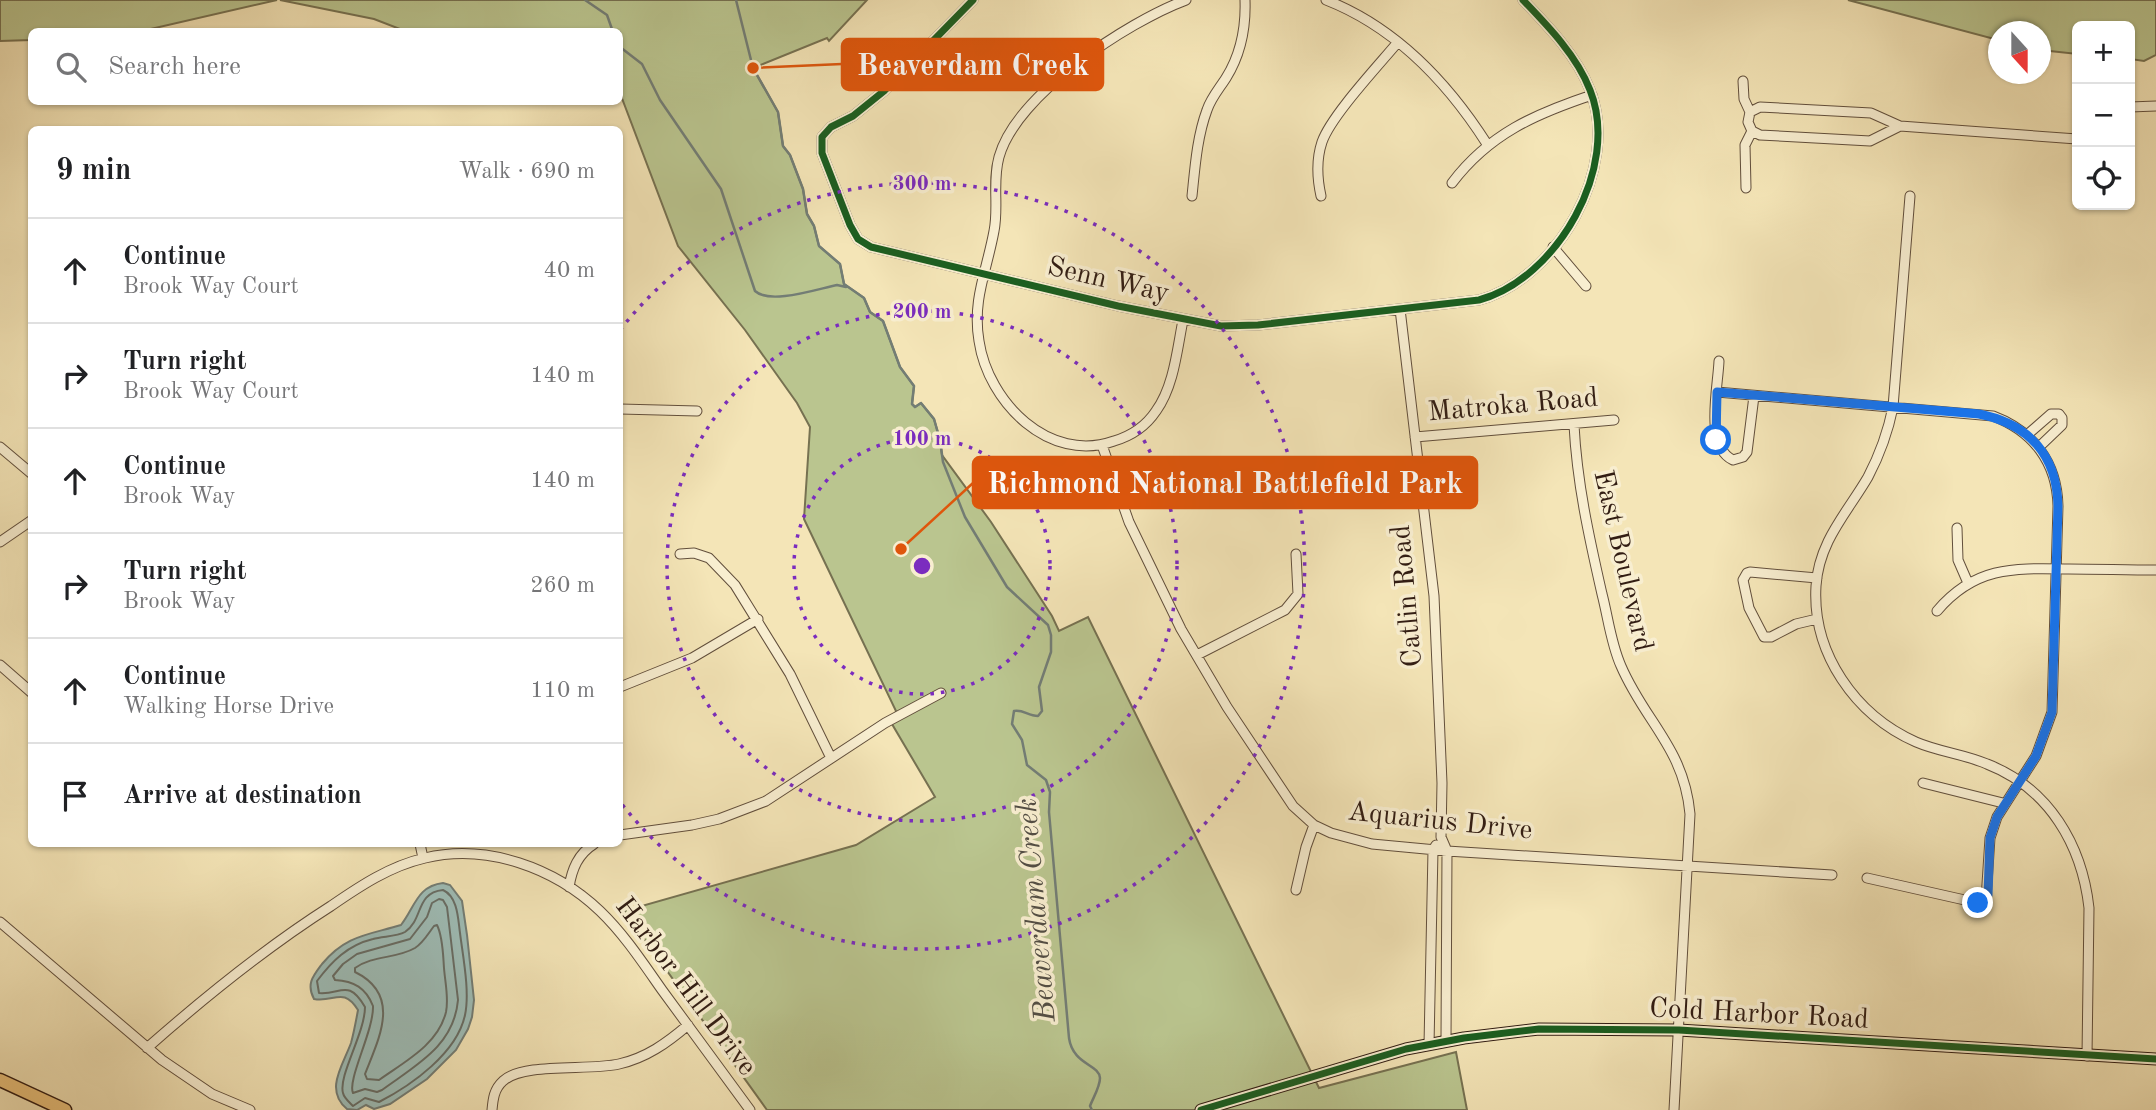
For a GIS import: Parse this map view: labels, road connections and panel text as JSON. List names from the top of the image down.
{
  "streets": {
    "main road": ["Cold Harbor Road"],
    "street": [
      "Senn Way",
      "Matroka Road",
      "East Boulevard",
      "Catlin Road",
      "Aquarius Drive",
      "Harbor Hill Drive"
    ]
  },
  "crossings": [
    ["Senn Way", "Catlin Road"],
    ["Matroka Road", "East Boulevard"],
    ["Matroka Road", "Catlin Road"],
    ["East Boulevard", "Aquarius Drive"],
    ["East Boulevard", "Cold Harbor Road"],
    ["Catlin Road", "Aquarius Drive"],
    ["Catlin Road", "Cold Harbor Road"]
  ],
  "water": ["Beaverdam Creek"],
  "places": ["Beaverdam Creek", "Richmond National Battlefield Park"],
  "north": "bottom",
  "page": {
    "map_buttons": ["+", "−"],
    "search": "Search here",
    "heading": ["9 min", "Walk · 690 m"],
    "list": [
      ["Continue", "Brook Way Court", "40 m"],
      ["Turn right", "Brook Way Court", "140 m"],
      ["Continue", "Brook Way", "140 m"],
      ["Turn right", "Brook Way", "260 m"],
      ["Continue", "Walking Horse Drive", "110 m"],
      "Arrive at destination"
    ]
  },
  "rings": ["300 m", "200 m", "100 m"]
}
